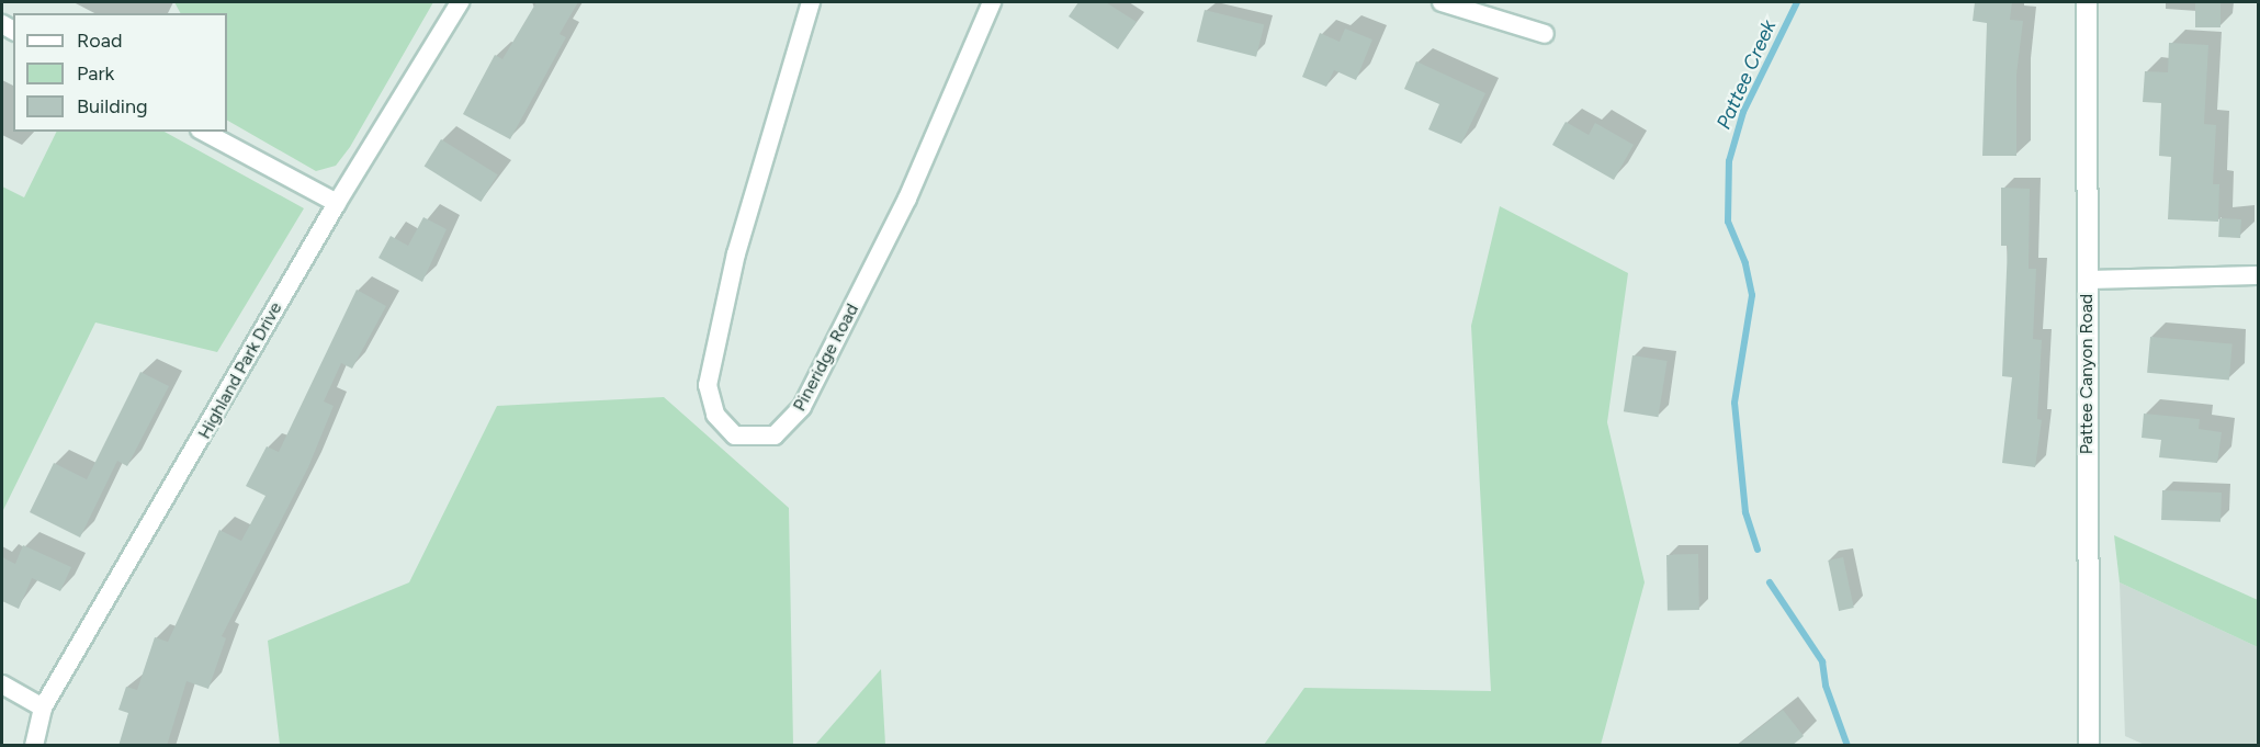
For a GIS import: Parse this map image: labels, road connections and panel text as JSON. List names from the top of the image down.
{
  "streets": {
    "street": ["Pineridge Road", "Highland Park Drive", "Pattee Canyon Road"]
  },
  "water": ["Pattee Creek"],
  "legend": ["Road", "Park", "Building"]
}
